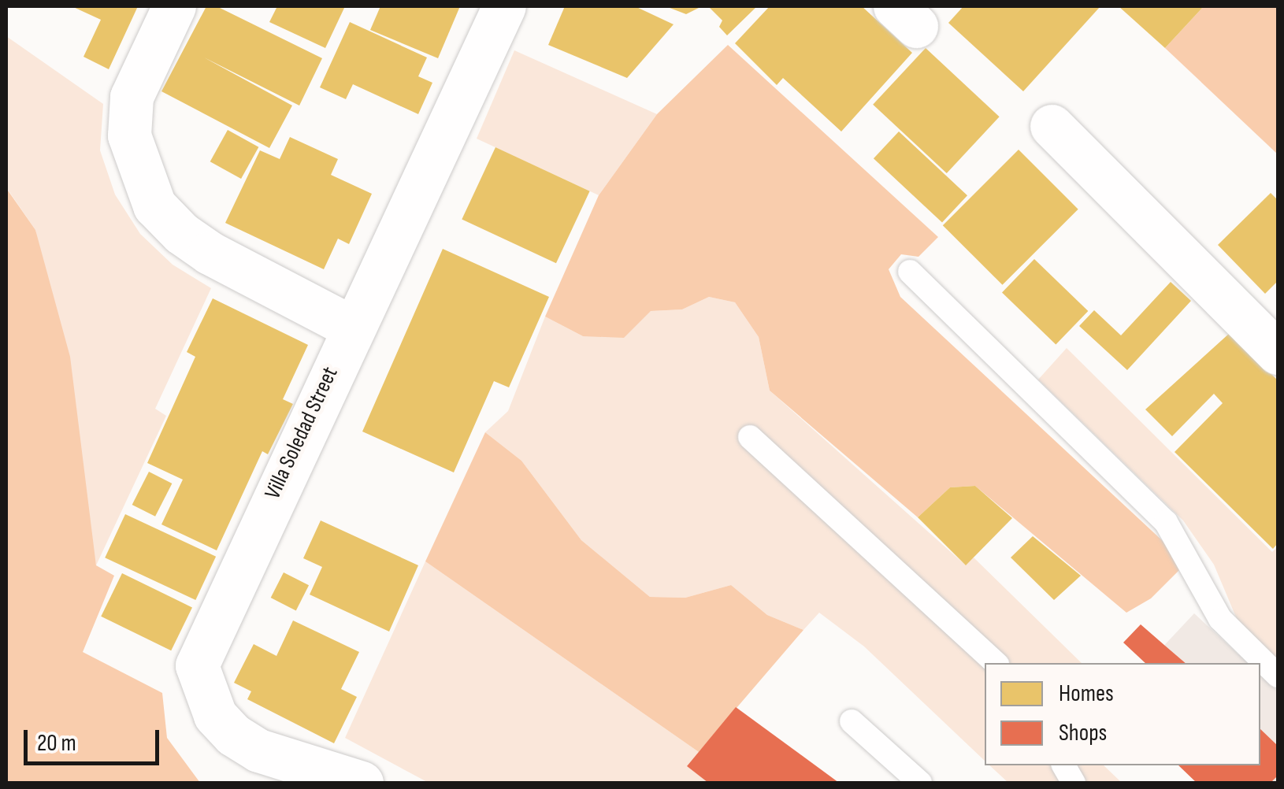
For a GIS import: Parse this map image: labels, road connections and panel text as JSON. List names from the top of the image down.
{
  "streets": {
    "street": ["Villa Soledad Street"]
  },
  "legend": ["Homes", "Shops"],
  "scale_bar": "20 m"
}
